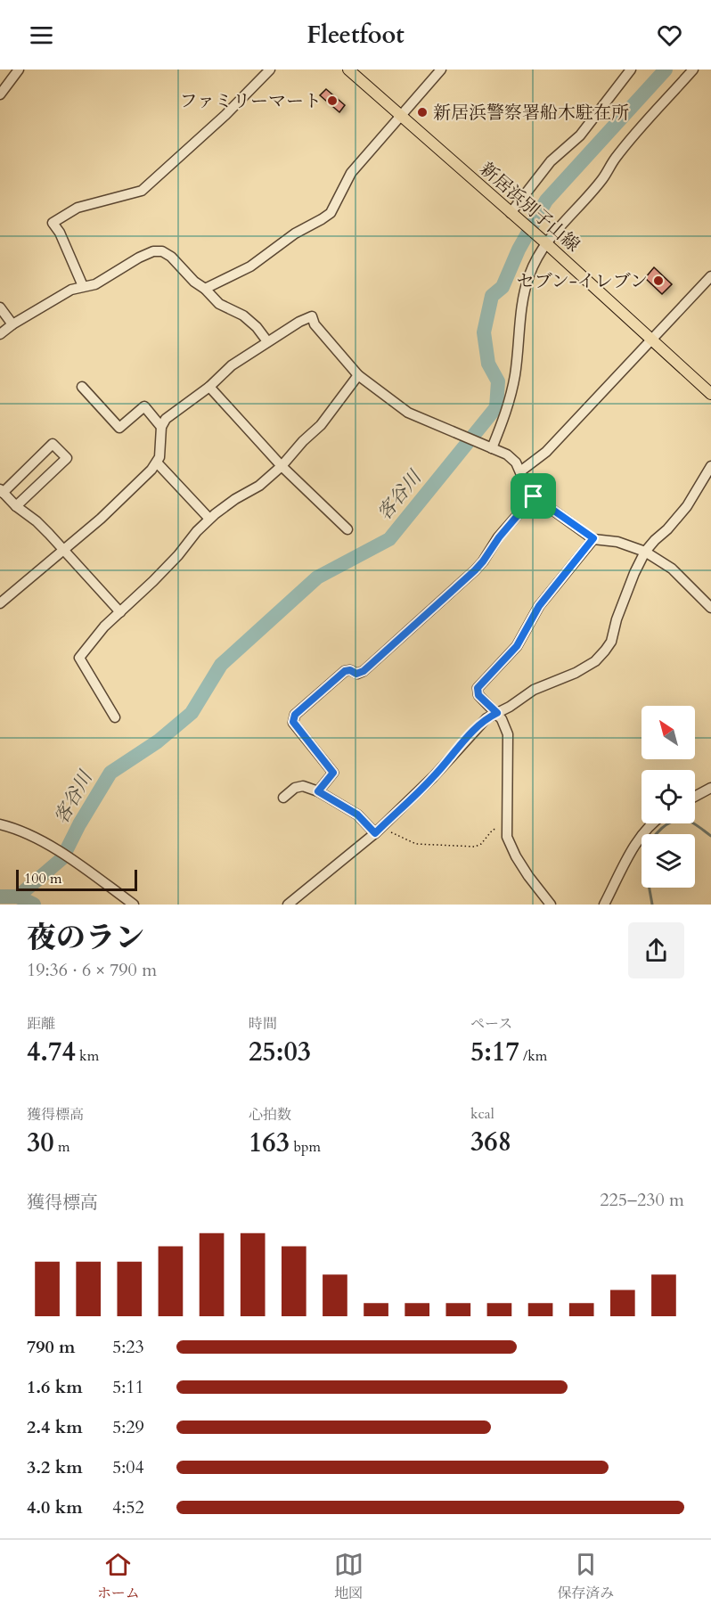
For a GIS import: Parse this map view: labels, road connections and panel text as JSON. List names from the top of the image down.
{
  "streets": {
    "main road": ["新居浜別子山線"]
  },
  "water": ["客谷川"],
  "places": ["ファミリーマート", "新居浜警察署船木駐在所", "セブン-イレブン"],
  "scale_bar": "100 m",
  "north": "top left",
  "page": {
    "header": "Fleetfoot",
    "scale": "100 m",
    "heading": ["夜のラン", "19:36 · 6 × 790 m"],
    "stats": [
      ["距離", "4.74 km"],
      ["時間", "25:03"],
      ["ペース", "5:17 /km"],
      ["獲得標高", "30 m"],
      ["心拍数", "163 bpm"],
      ["kcal", "368"]
    ],
    "chart": ["獲得標高", "225–230 m"],
    "list": [
      {
        "name": "790 m",
        "note": "5:23"
      },
      {
        "name": "1.6 km",
        "note": "5:11"
      },
      {
        "name": "2.4 km",
        "note": "5:29"
      },
      {
        "name": "3.2 km",
        "note": "5:04"
      },
      {
        "name": "4.0 km",
        "note": "4:52"
      }
    ],
    "tabs": ["ホーム", "地図", "保存済み"]
  }
}
